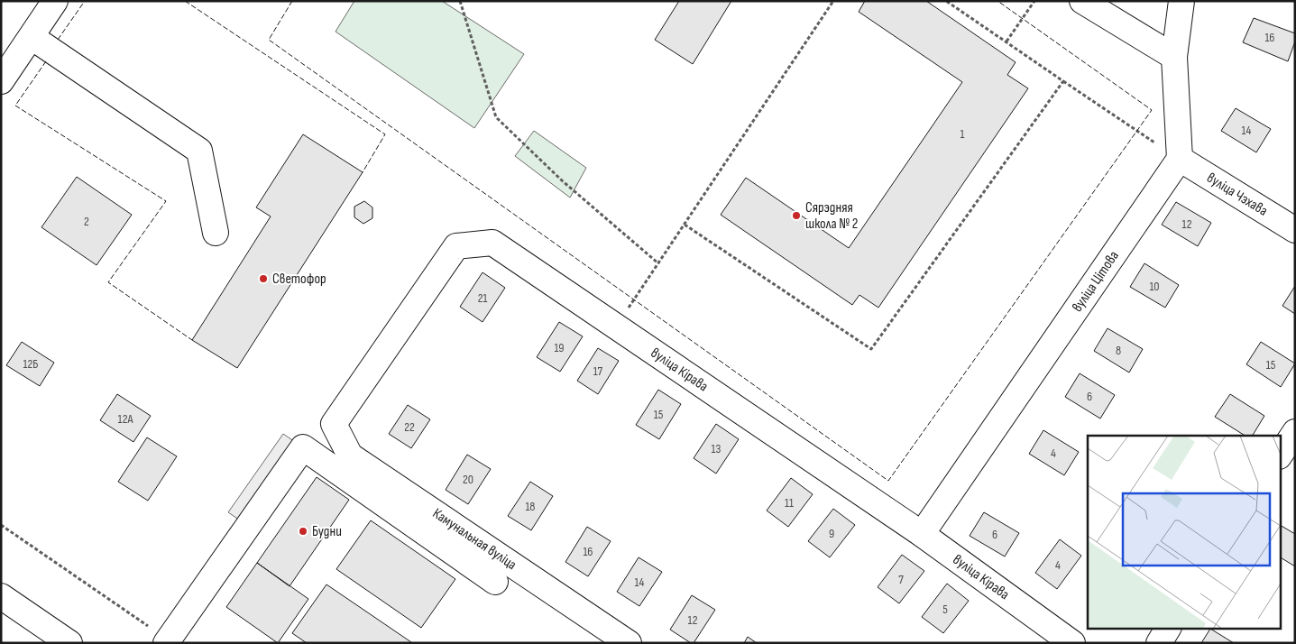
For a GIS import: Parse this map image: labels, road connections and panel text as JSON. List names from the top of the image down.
{
  "streets": {
    "street": [
      "вуліца Чэхава",
      "вуліца Цітова",
      "вуліца Кірава",
      "Камунальная вуліца"
    ]
  },
  "crossings": [
    ["вуліца Чэхава", "вуліца Цітова"],
    ["вуліца Цітова", "вуліца Кірава"],
    ["вуліца Кірава", "Камунальная вуліца"]
  ],
  "places": ["Сярэдняя школа № 2", "Светофор", "Будни"],
  "house_numbers": [
    "16",
    "14",
    "1",
    "2",
    "12",
    "10",
    "21",
    "19",
    "8",
    "12Б",
    "15",
    "17",
    "6",
    "15",
    "12А",
    "22",
    "13",
    "4",
    "20",
    "11",
    "18",
    "9",
    "6",
    "16",
    "4",
    "7",
    "14",
    "5",
    "12"
  ]
}
